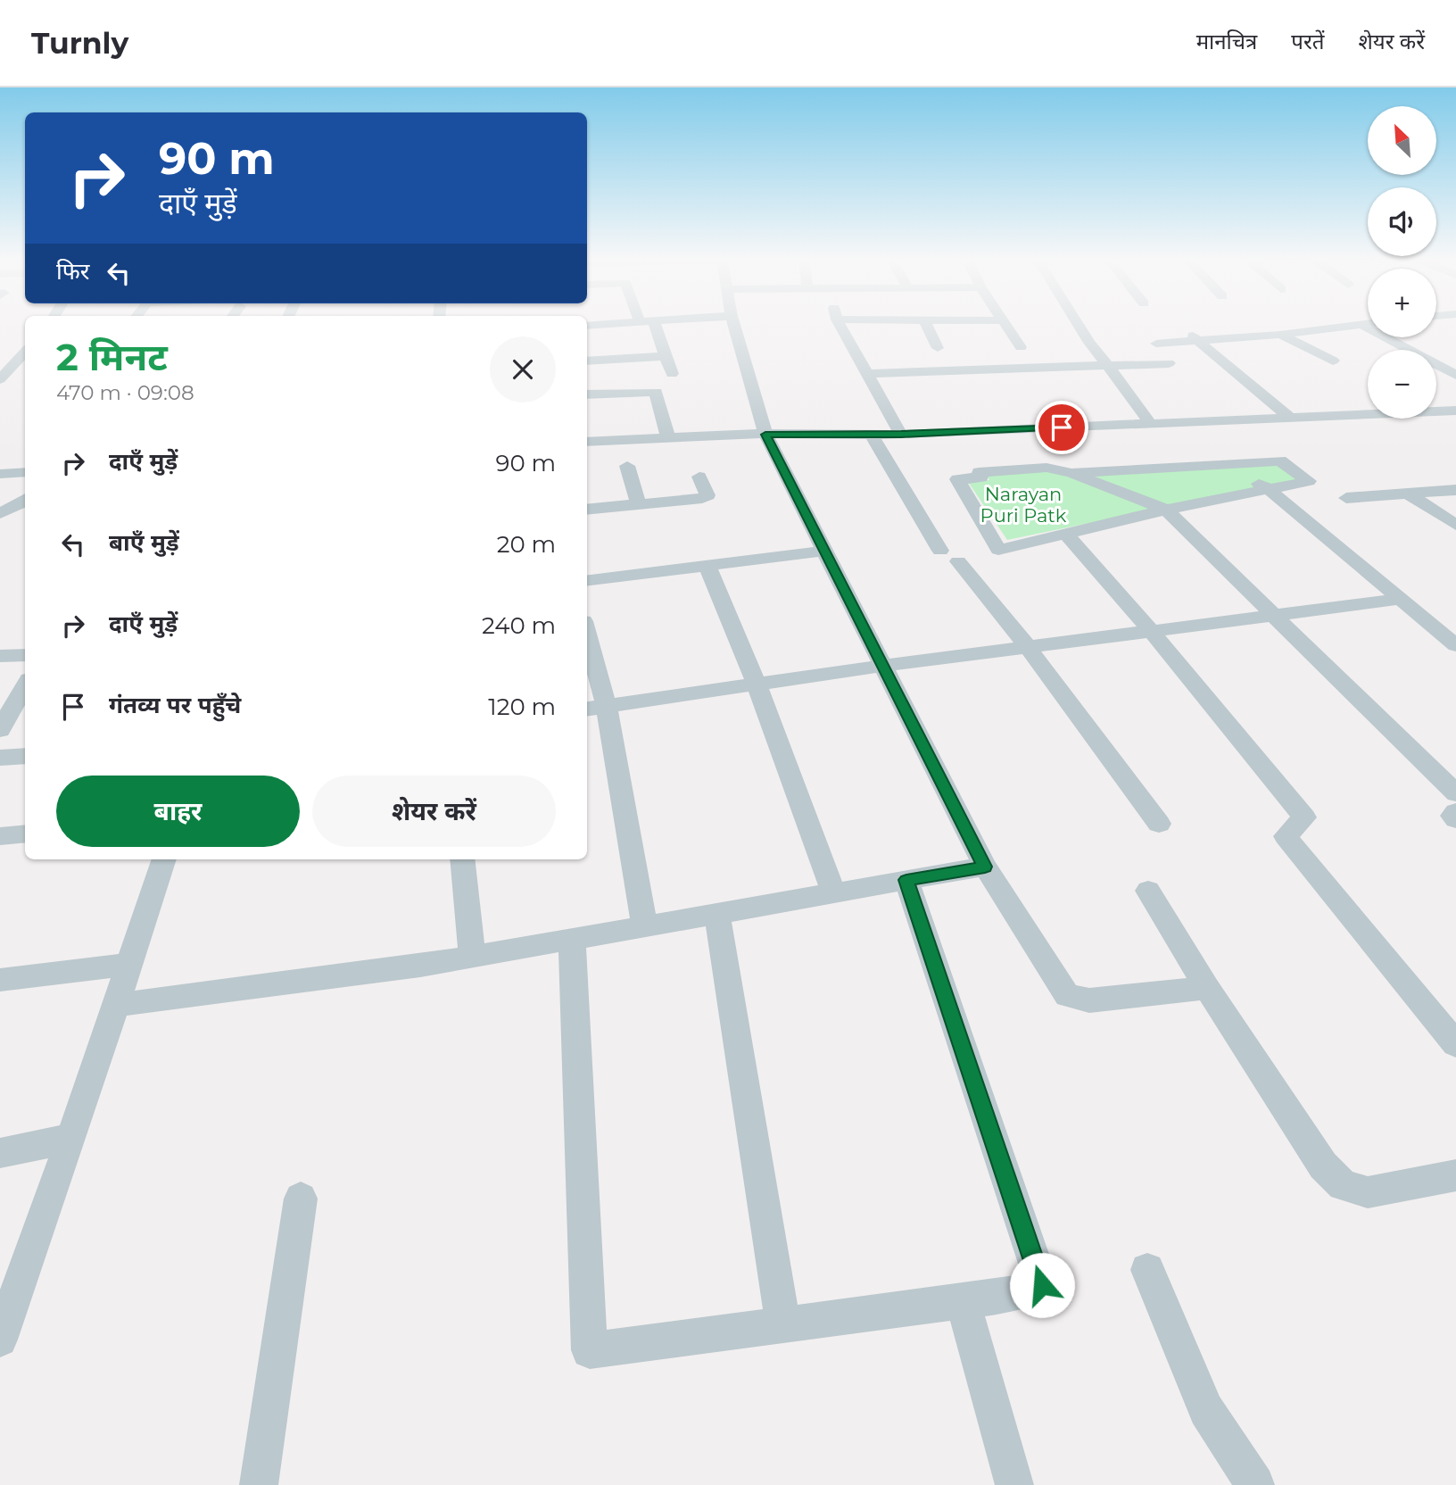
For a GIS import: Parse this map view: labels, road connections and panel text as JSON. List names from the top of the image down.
{
  "parks": ["Narayan Puri Patk"],
  "north": "top left",
  "page": {
    "header": "Turnly",
    "nav": ["मानचित्र", "परतें", "शेयर करें"],
    "map_buttons": ["+", "−"],
    "turn": ["90 m", "दाएँ मुड़ें"],
    "then": "फिर",
    "heading": ["2 मिनट", "470 m · 09:08"],
    "list": [
      {
        "name": "दाएँ मुड़ें",
        "value": "90 m"
      },
      {
        "name": "बाएँ मुड़ें",
        "value": "20 m"
      },
      {
        "name": "दाएँ मुड़ें",
        "value": "240 m"
      },
      {
        "name": "गंतव्य पर पहुँचे",
        "value": "120 m"
      }
    ],
    "buttons": ["बाहर", "शेयर करें"]
  }
}
